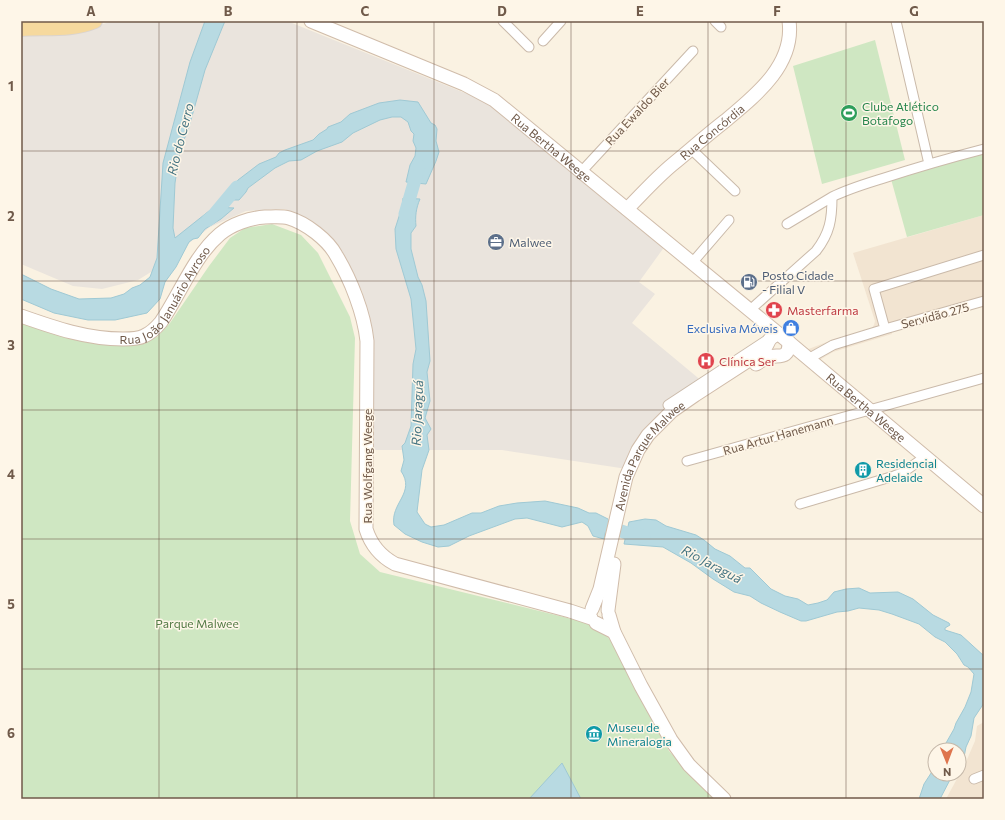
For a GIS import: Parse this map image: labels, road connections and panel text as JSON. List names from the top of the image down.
{
  "streets": {
    "main road": [
      "Rua Concórdia",
      "Rua Bertha Weege",
      "Rua João Januário Ayroso",
      "Avenida Parque Malwee",
      "Rua Wolfgang Weege"
    ],
    "street": ["Rua Ewaldo Bier", "Servidão 275", "Rua Artur Hanemann"]
  },
  "crossings": [
    ["Rua Ewaldo Bier", "Rua Bertha Weege"],
    ["Rua Concórdia", "Rua Bertha Weege"],
    ["Rua Bertha Weege", "Servidão 275"],
    ["Rua Bertha Weege", "Rua Artur Hanemann"],
    ["Rua Bertha Weege", "Avenida Parque Malwee"],
    ["Rua João Januário Ayroso", "Rua Wolfgang Weege"],
    ["Avenida Parque Malwee", "Rua Wolfgang Weege"]
  ],
  "water": ["Rio do Cerro", "Rio Jaraguá"],
  "parks": ["Parque Malwee"],
  "places": {
    "sports": ["Clube Atlético Botafogo"],
    "office": ["Malwee"],
    "fuel station": ["Posto Cidade - Filial V"],
    "pharmacy": ["Masterfarma"],
    "shop": ["Exclusiva Móveis"],
    "hospital": ["Clínica Ser"],
    "building": ["Residencial Adelaide"],
    "museum": ["Museu de Mineralogia"]
  },
  "north": "bottom",
  "grid": {
    "columns": [
      "A",
      "B",
      "C",
      "D",
      "E",
      "F",
      "G"
    ],
    "rows": [
      "1",
      "2",
      "3",
      "4",
      "5",
      "6"
    ]
  }
}
